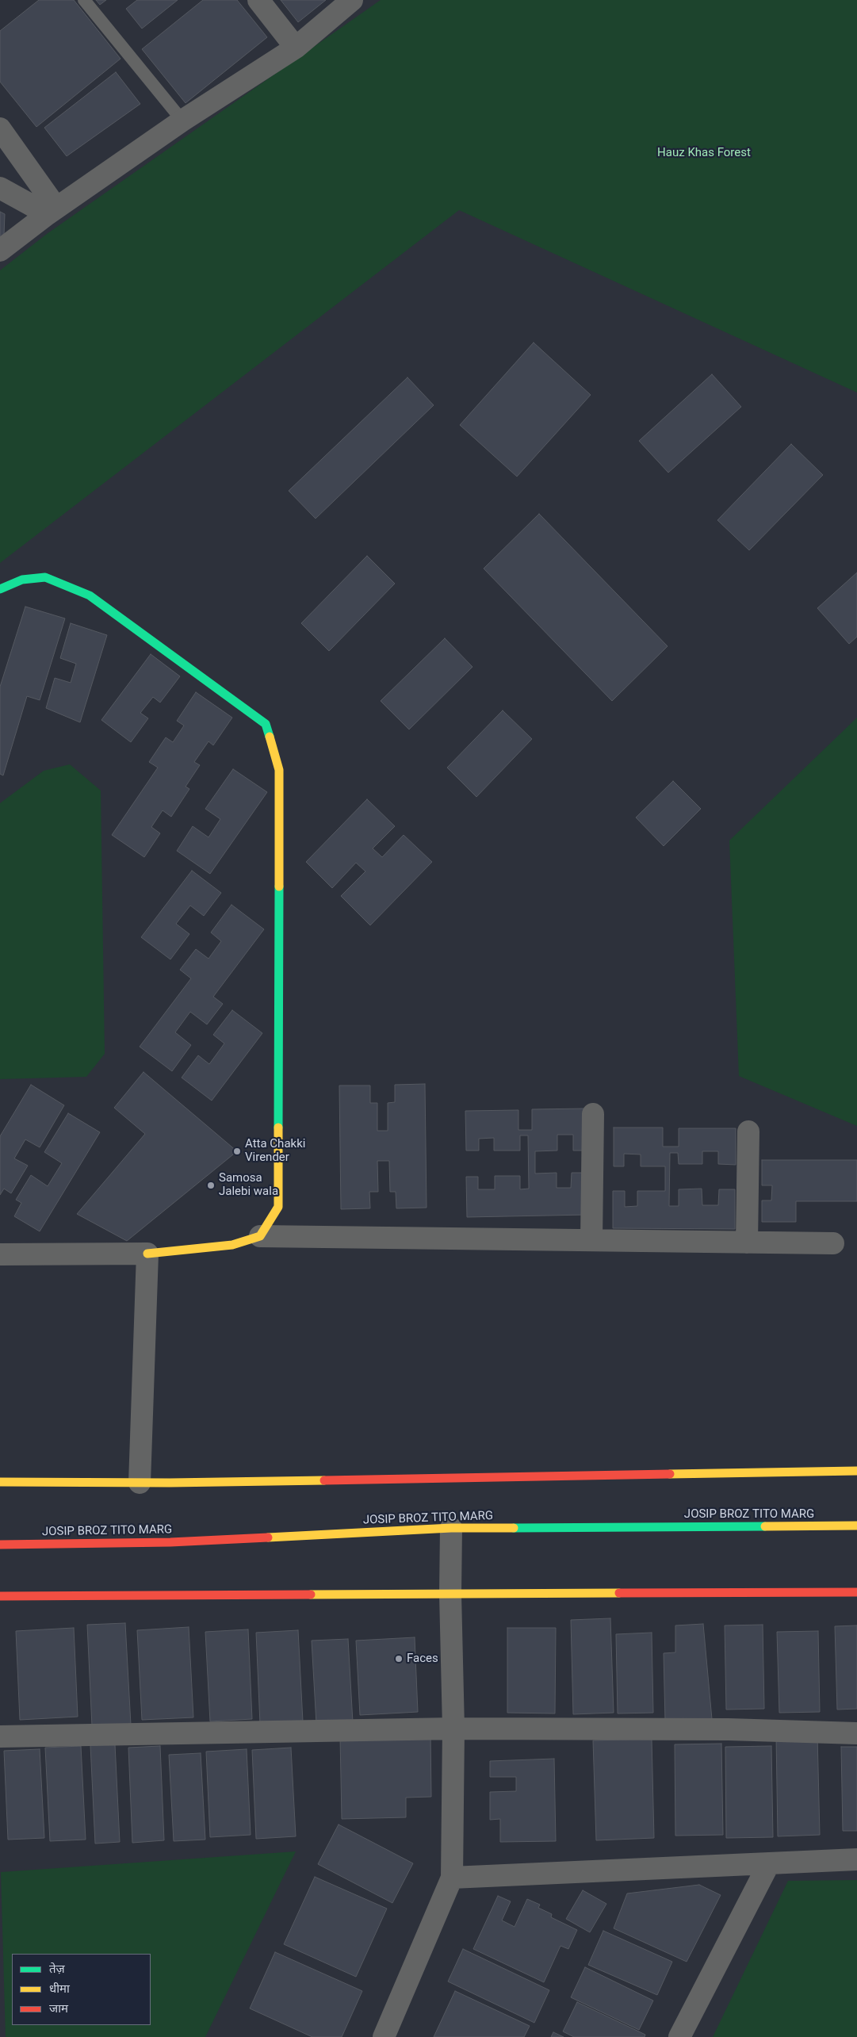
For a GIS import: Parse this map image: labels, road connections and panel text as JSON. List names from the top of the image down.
{
  "streets": {
    "street": ["JOSIP BROZ TITO MARG"]
  },
  "parks": ["Hauz Khas Forest"],
  "places": ["Atta Chakki Virender", "Samosa Jalebi wala", "Faces"],
  "legend": ["तेज़", "धीमा", "जाम"]
}
